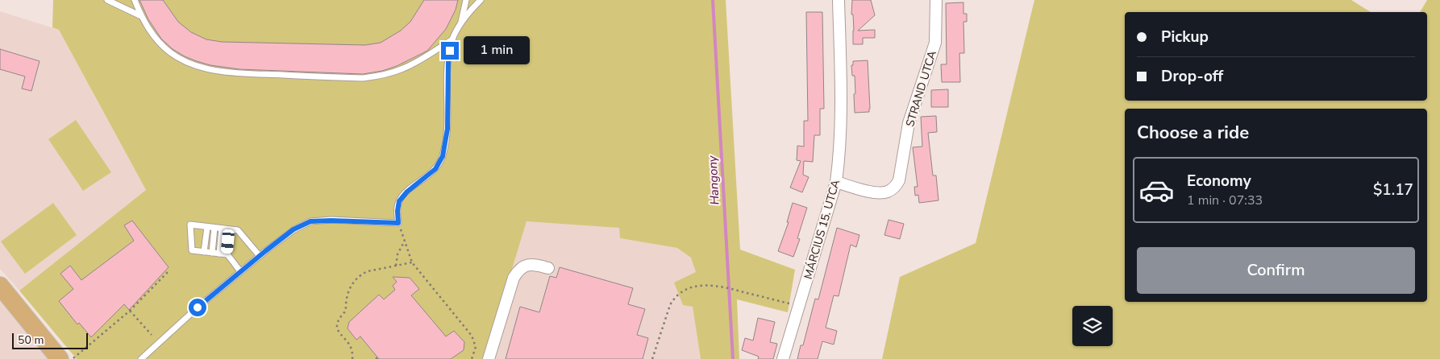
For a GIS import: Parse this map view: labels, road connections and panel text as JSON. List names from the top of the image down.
{
  "streets": {
    "street": ["STRAND UTCA", "MÁRCIUS 15. UTCA"]
  },
  "crossings": [
    ["STRAND UTCA", "MÁRCIUS 15. UTCA"]
  ],
  "water": ["Hangony"],
  "scale_bar": "50 m",
  "page": {
    "banner": ["Pickup", "Drop-off"],
    "bubble": "1 min",
    "heading": "Choose a ride",
    "list": [
      {
        "name": "Economy",
        "note": "1 min · 07:33",
        "value": "$1.17"
      }
    ],
    "buttons": "Confirm",
    "scale": "50 m"
  }
}
